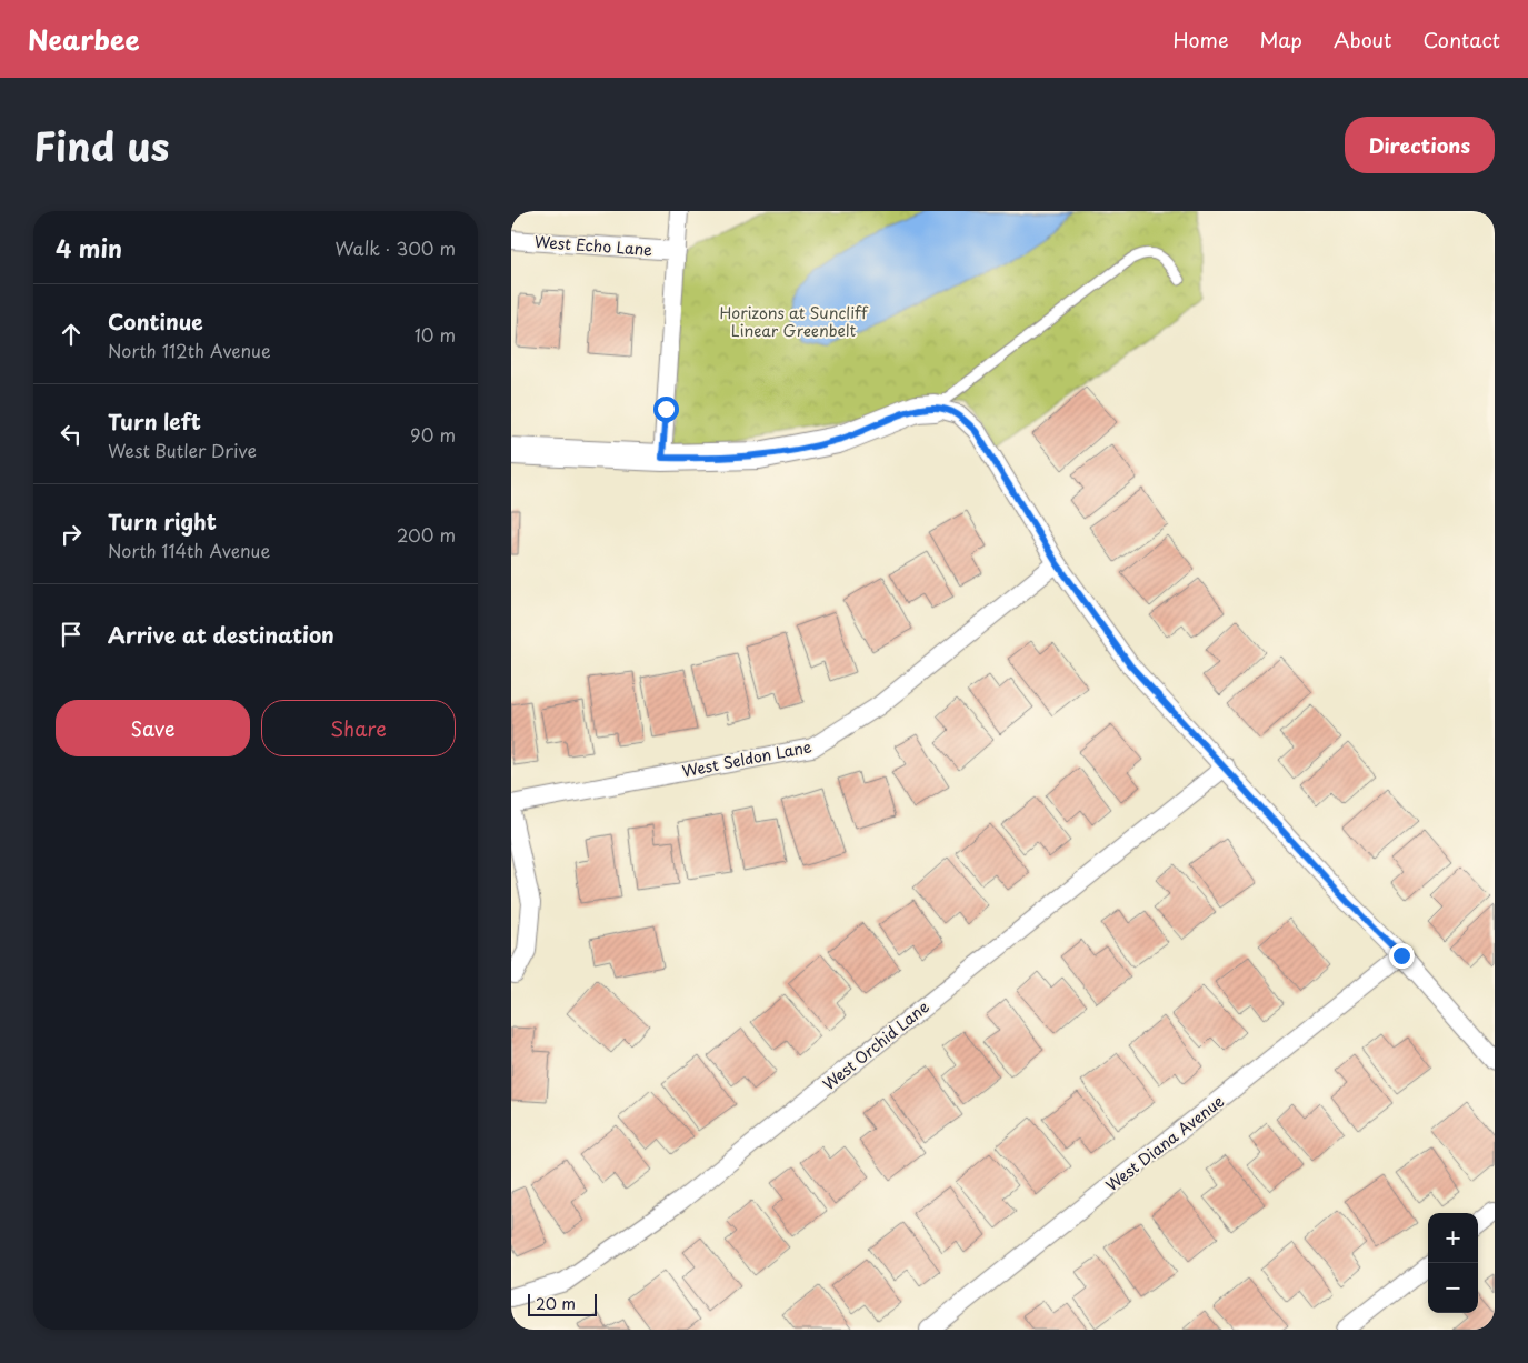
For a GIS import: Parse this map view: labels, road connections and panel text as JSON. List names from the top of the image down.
{
  "streets": {
    "street": [
      "West Echo Lane",
      "West Seldon Lane",
      "West Orchid Lane",
      "West Diana Avenue"
    ]
  },
  "parks": ["Horizons at Suncliff Linear Greenbelt"],
  "scale_bar": "20 m",
  "page": {
    "header": "Nearbee",
    "nav": [
      "Home",
      "Map",
      "About",
      "Contact"
    ],
    "title": "Find us",
    "buttons": [
      "Directions",
      ["Save", "Share"]
    ],
    "heading": ["4 min", "Walk · 300 m"],
    "list": [
      ["Continue", "North 112th Avenue", "10 m"],
      ["Turn left", "West Butler Drive", "90 m"],
      ["Turn right", "North 114th Avenue", "200 m"],
      "Arrive at destination"
    ],
    "map_buttons": ["+", "−"],
    "scale": "20 m"
  }
}
